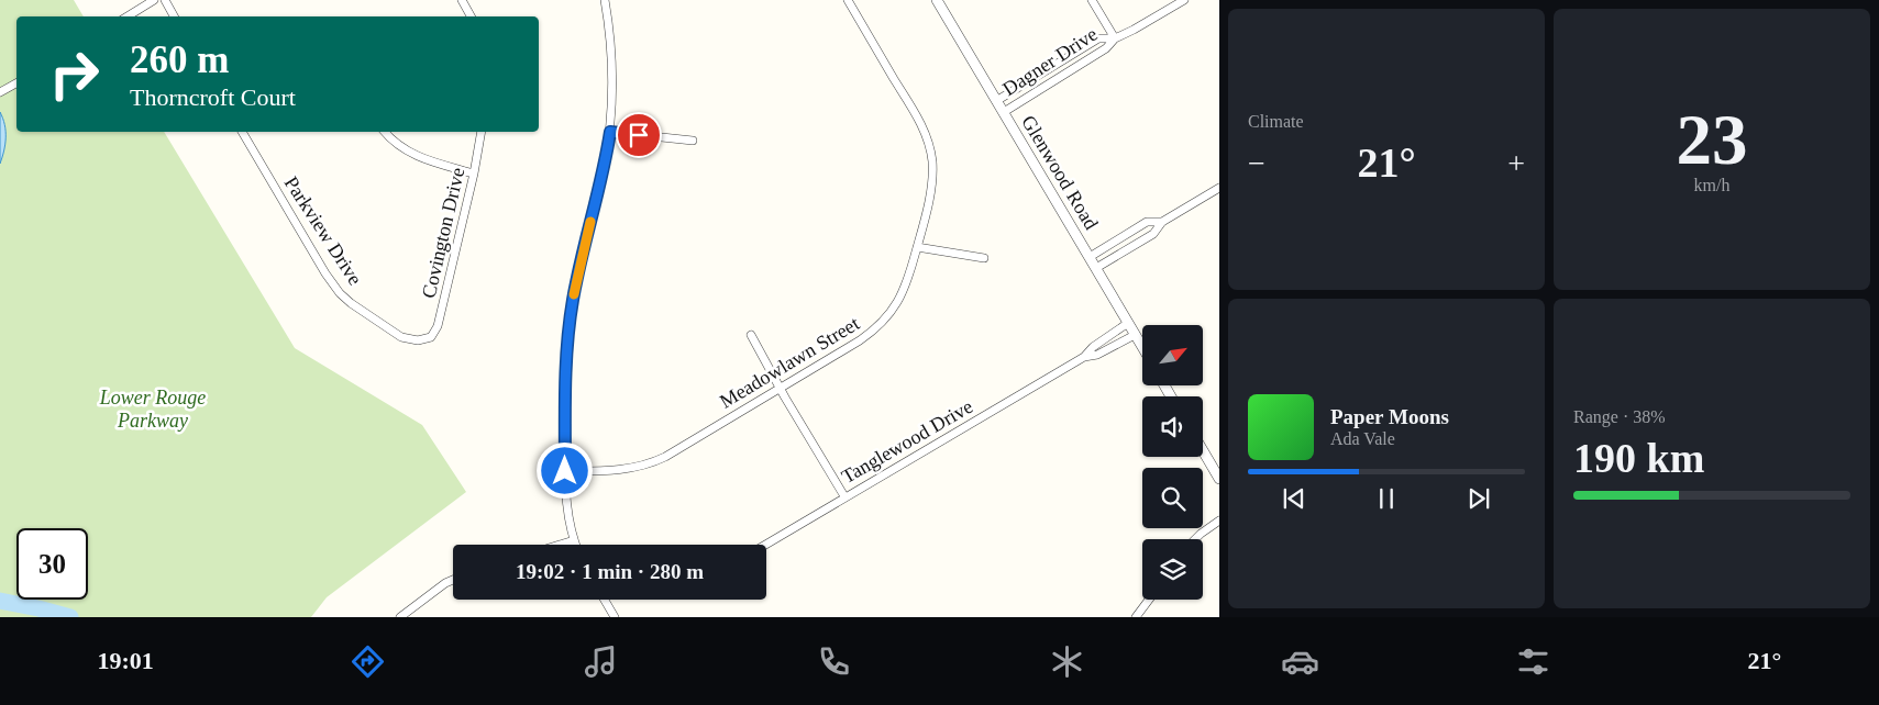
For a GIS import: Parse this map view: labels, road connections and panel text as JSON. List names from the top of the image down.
{
  "streets": {
    "street": [
      "Dagner Drive",
      "Glenwood Road",
      "Parkview Drive",
      "Covington Drive",
      "Meadowlawn Street",
      "Tanglewood Drive"
    ]
  },
  "crossings": [
    ["Dagner Drive", "Glenwood Road"],
    ["Glenwood Road", "Tanglewood Drive"],
    ["Parkview Drive", "Covington Drive"]
  ],
  "parks": ["Lower Rouge Parkway"],
  "north": "top right",
  "page": {
    "tile": [
      "Climate",
      ["23", "km/h"],
      ["Range · 38%", "190 km"]
    ],
    "turn": ["260 m", "Thorncroft Court"],
    "heat": ["−", "21°", "+"],
    "song": ["Paper Moons", "Ada Vale"],
    "limit": "30",
    "trip": "19:02 · 1 min · 280 m",
    "tabs": ["19:01", "21°"]
  }
}
